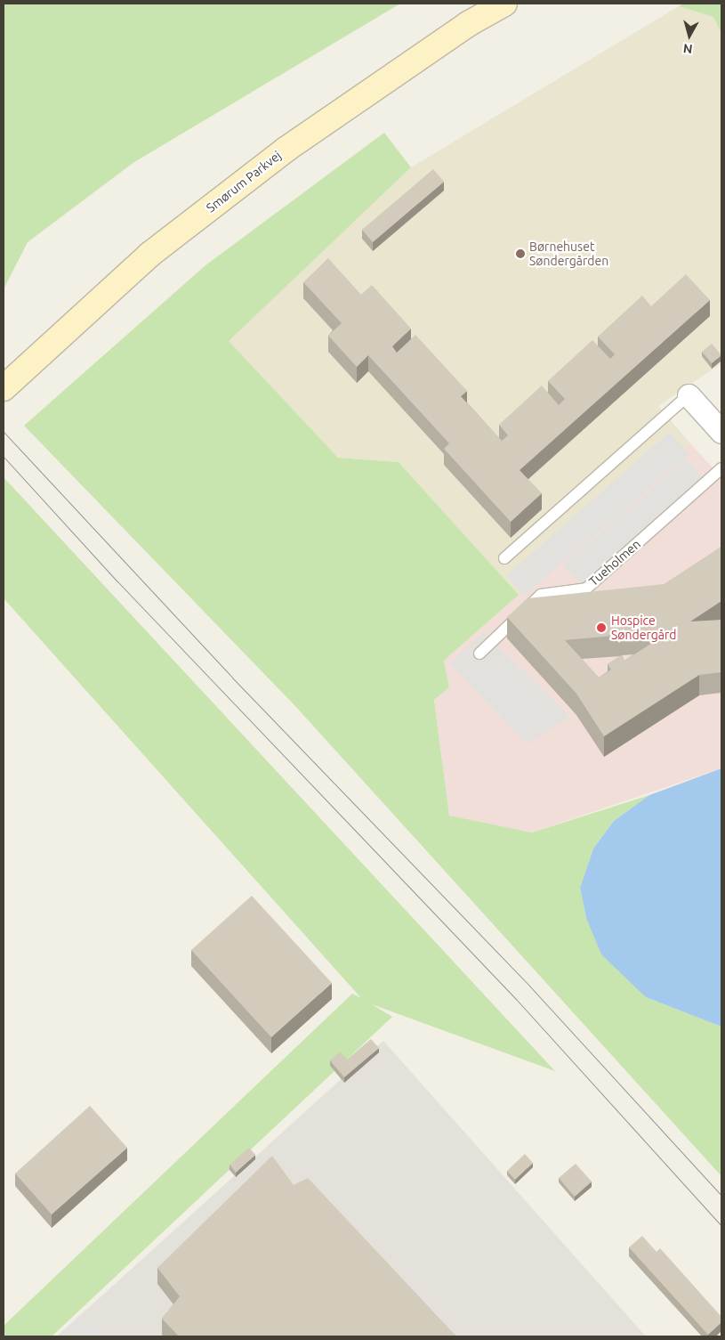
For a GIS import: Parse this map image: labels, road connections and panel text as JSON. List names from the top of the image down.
{
  "streets": {
    "street": ["Smørum Parkvej"],
    "lane": ["Tueholmen"]
  },
  "places": ["Børnehuset Søndergården", "Hospice Søndergård"],
  "north": "bottom"
}
